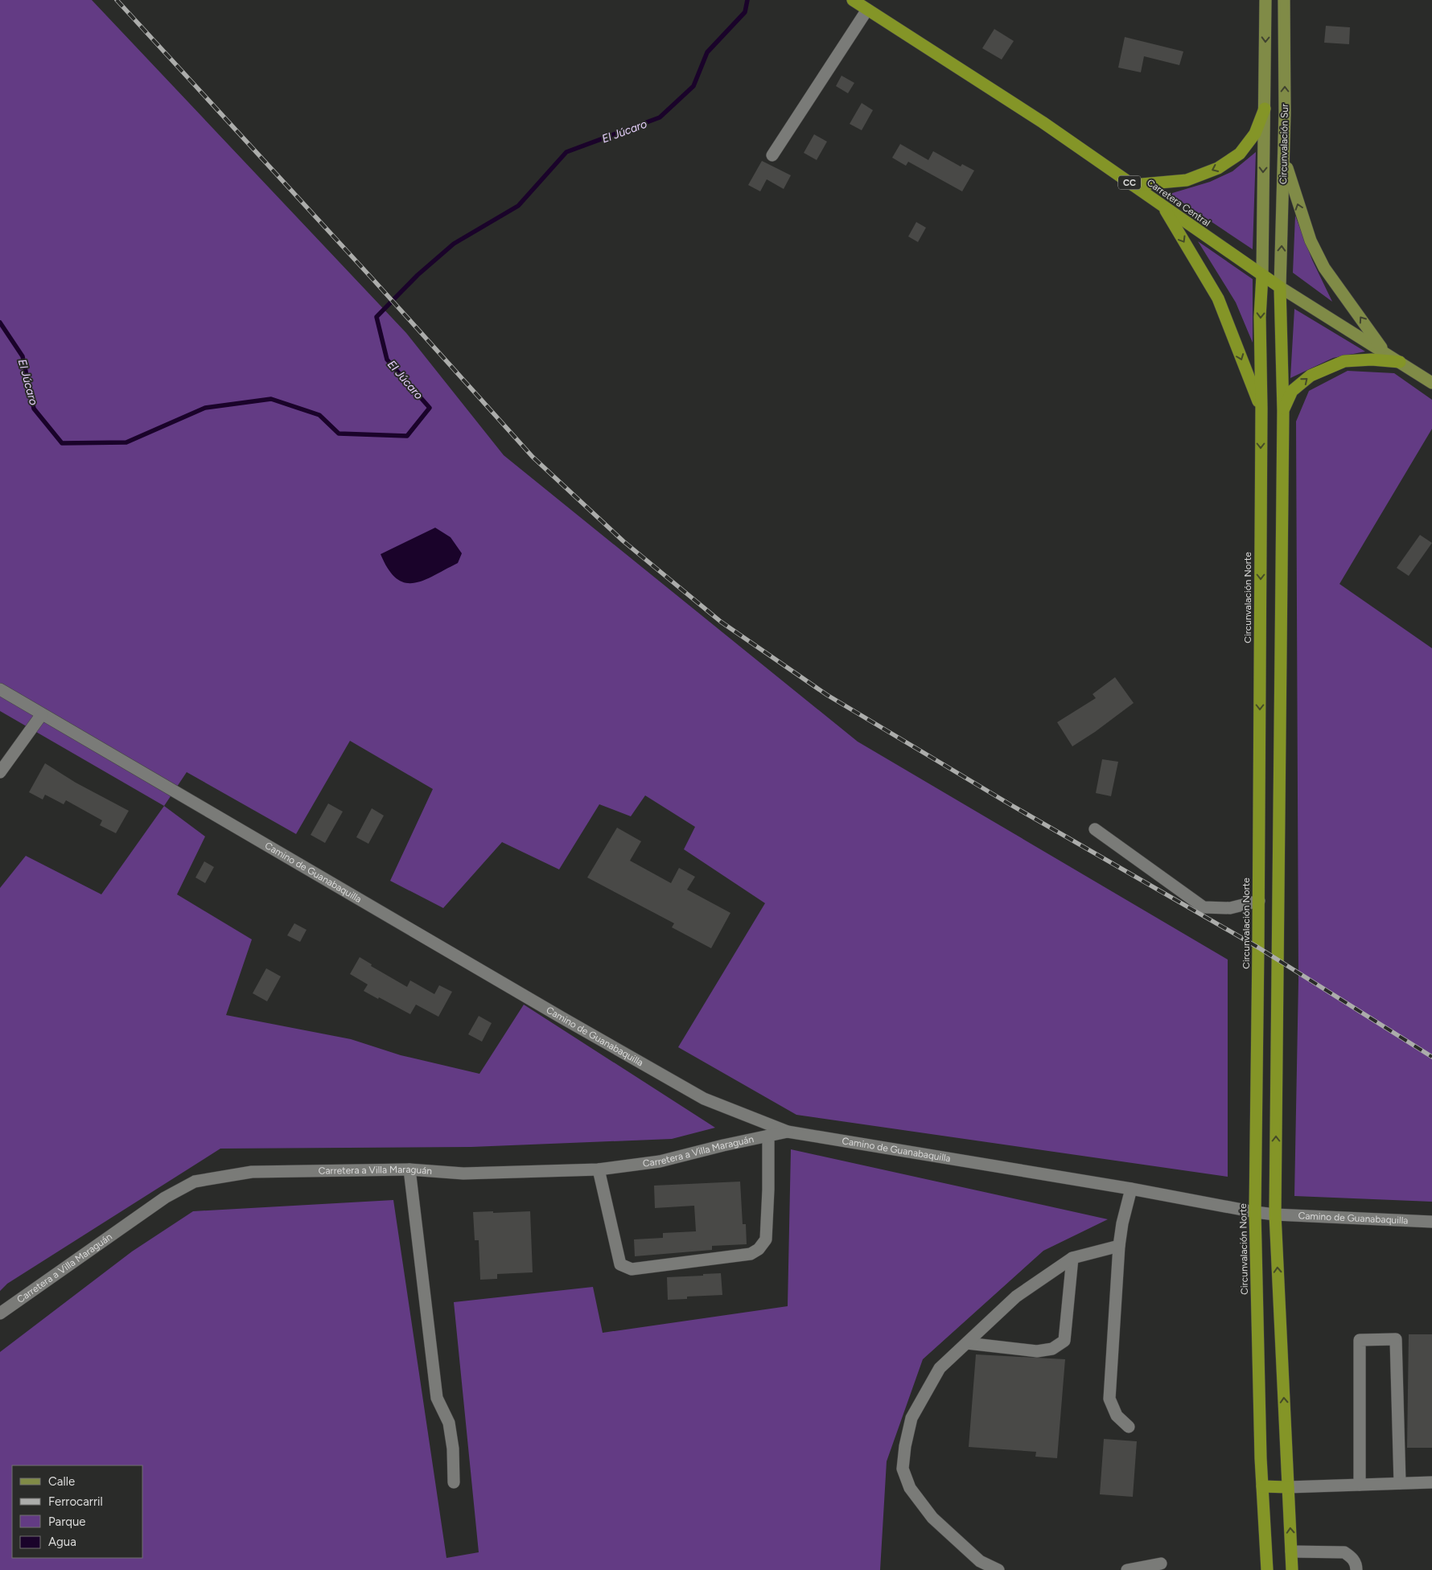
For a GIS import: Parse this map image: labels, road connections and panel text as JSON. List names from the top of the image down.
{
  "streets": {
    "highway": ["CC", "Carretera Central", "Circunvalación Norte"],
    "main road": ["Circunvalación Sur"],
    "street": ["Camino de Guanabaquilla", "Carretera a Villa Maraguán"]
  },
  "crossings": [
    ["Circunvalación Sur", "Carretera Central"],
    ["Circunvalación Sur", "Circunvalación Norte"],
    ["Carretera Central", "Circunvalación Norte"],
    ["Circunvalación Norte", "Camino de Guanabaquilla"],
    ["Camino de Guanabaquilla", "Carretera a Villa Maraguán"]
  ],
  "water": ["El Júcaro"],
  "legend": [
    "Calle",
    "Ferrocarril",
    "Parque",
    "Agua"
  ]
}
